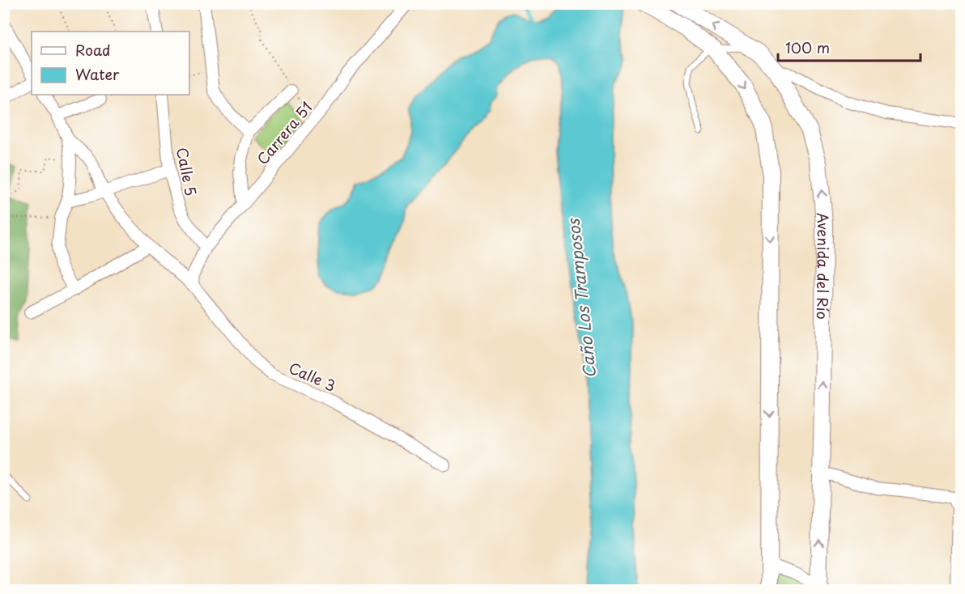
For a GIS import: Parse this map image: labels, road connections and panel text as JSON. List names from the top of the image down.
{
  "streets": {
    "main road": ["Avenida del Río"],
    "street": ["Carrera 51", "Calle 5", "Calle 3"]
  },
  "crossings": [
    ["Carrera 51", "Calle 5"],
    ["Carrera 51", "Calle 3"]
  ],
  "water": ["Caño Los Tramposos"],
  "legend": ["Road", "Water"],
  "scale_bar": "100 m"
}
